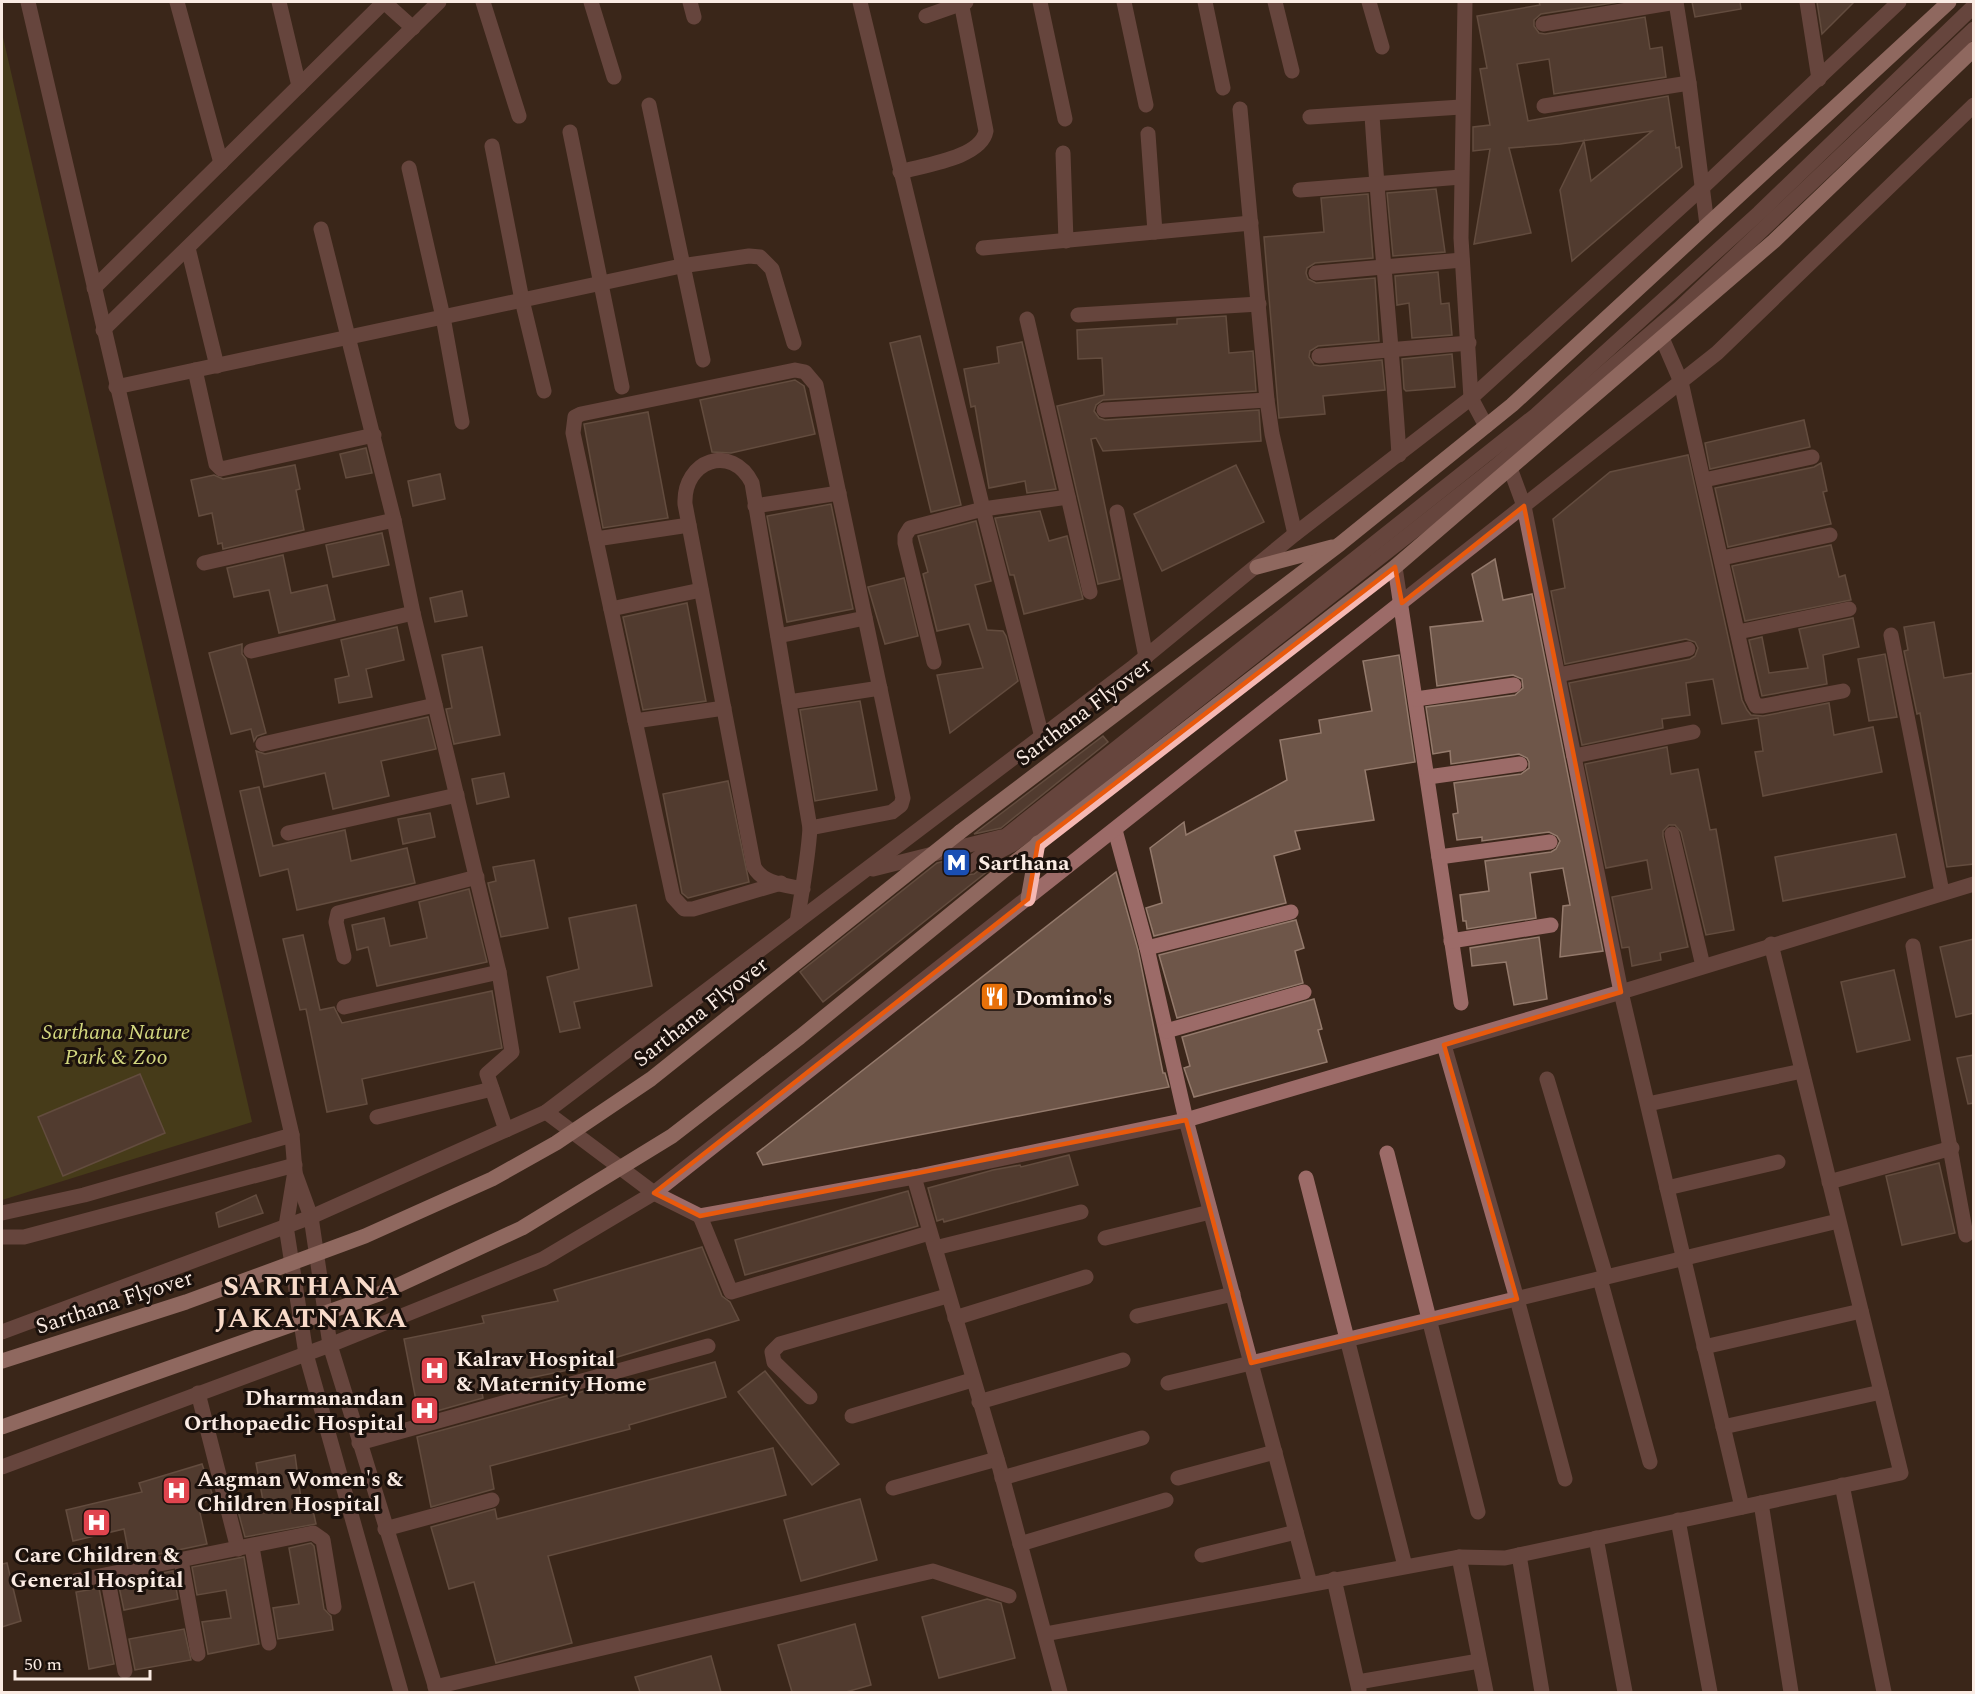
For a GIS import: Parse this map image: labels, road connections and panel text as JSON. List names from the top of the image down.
{
  "streets": {
    "main road": ["Sarthana Flyover"]
  },
  "districts": ["SARTHANA JAKATNAKA"],
  "parks": ["Sarthana Nature Park & Zoo"],
  "places": {
    "metro station": ["Sarthana"],
    "restaurant": ["Domino's"],
    "hospital": [
      "Kalrav Hospital & Maternity Home",
      "Dharmanandan Orthopaedic Hospital",
      "Aagman Women's & Children Hospital",
      "Care Children & General Hospital"
    ]
  },
  "scale_bar": "50 m"
}
